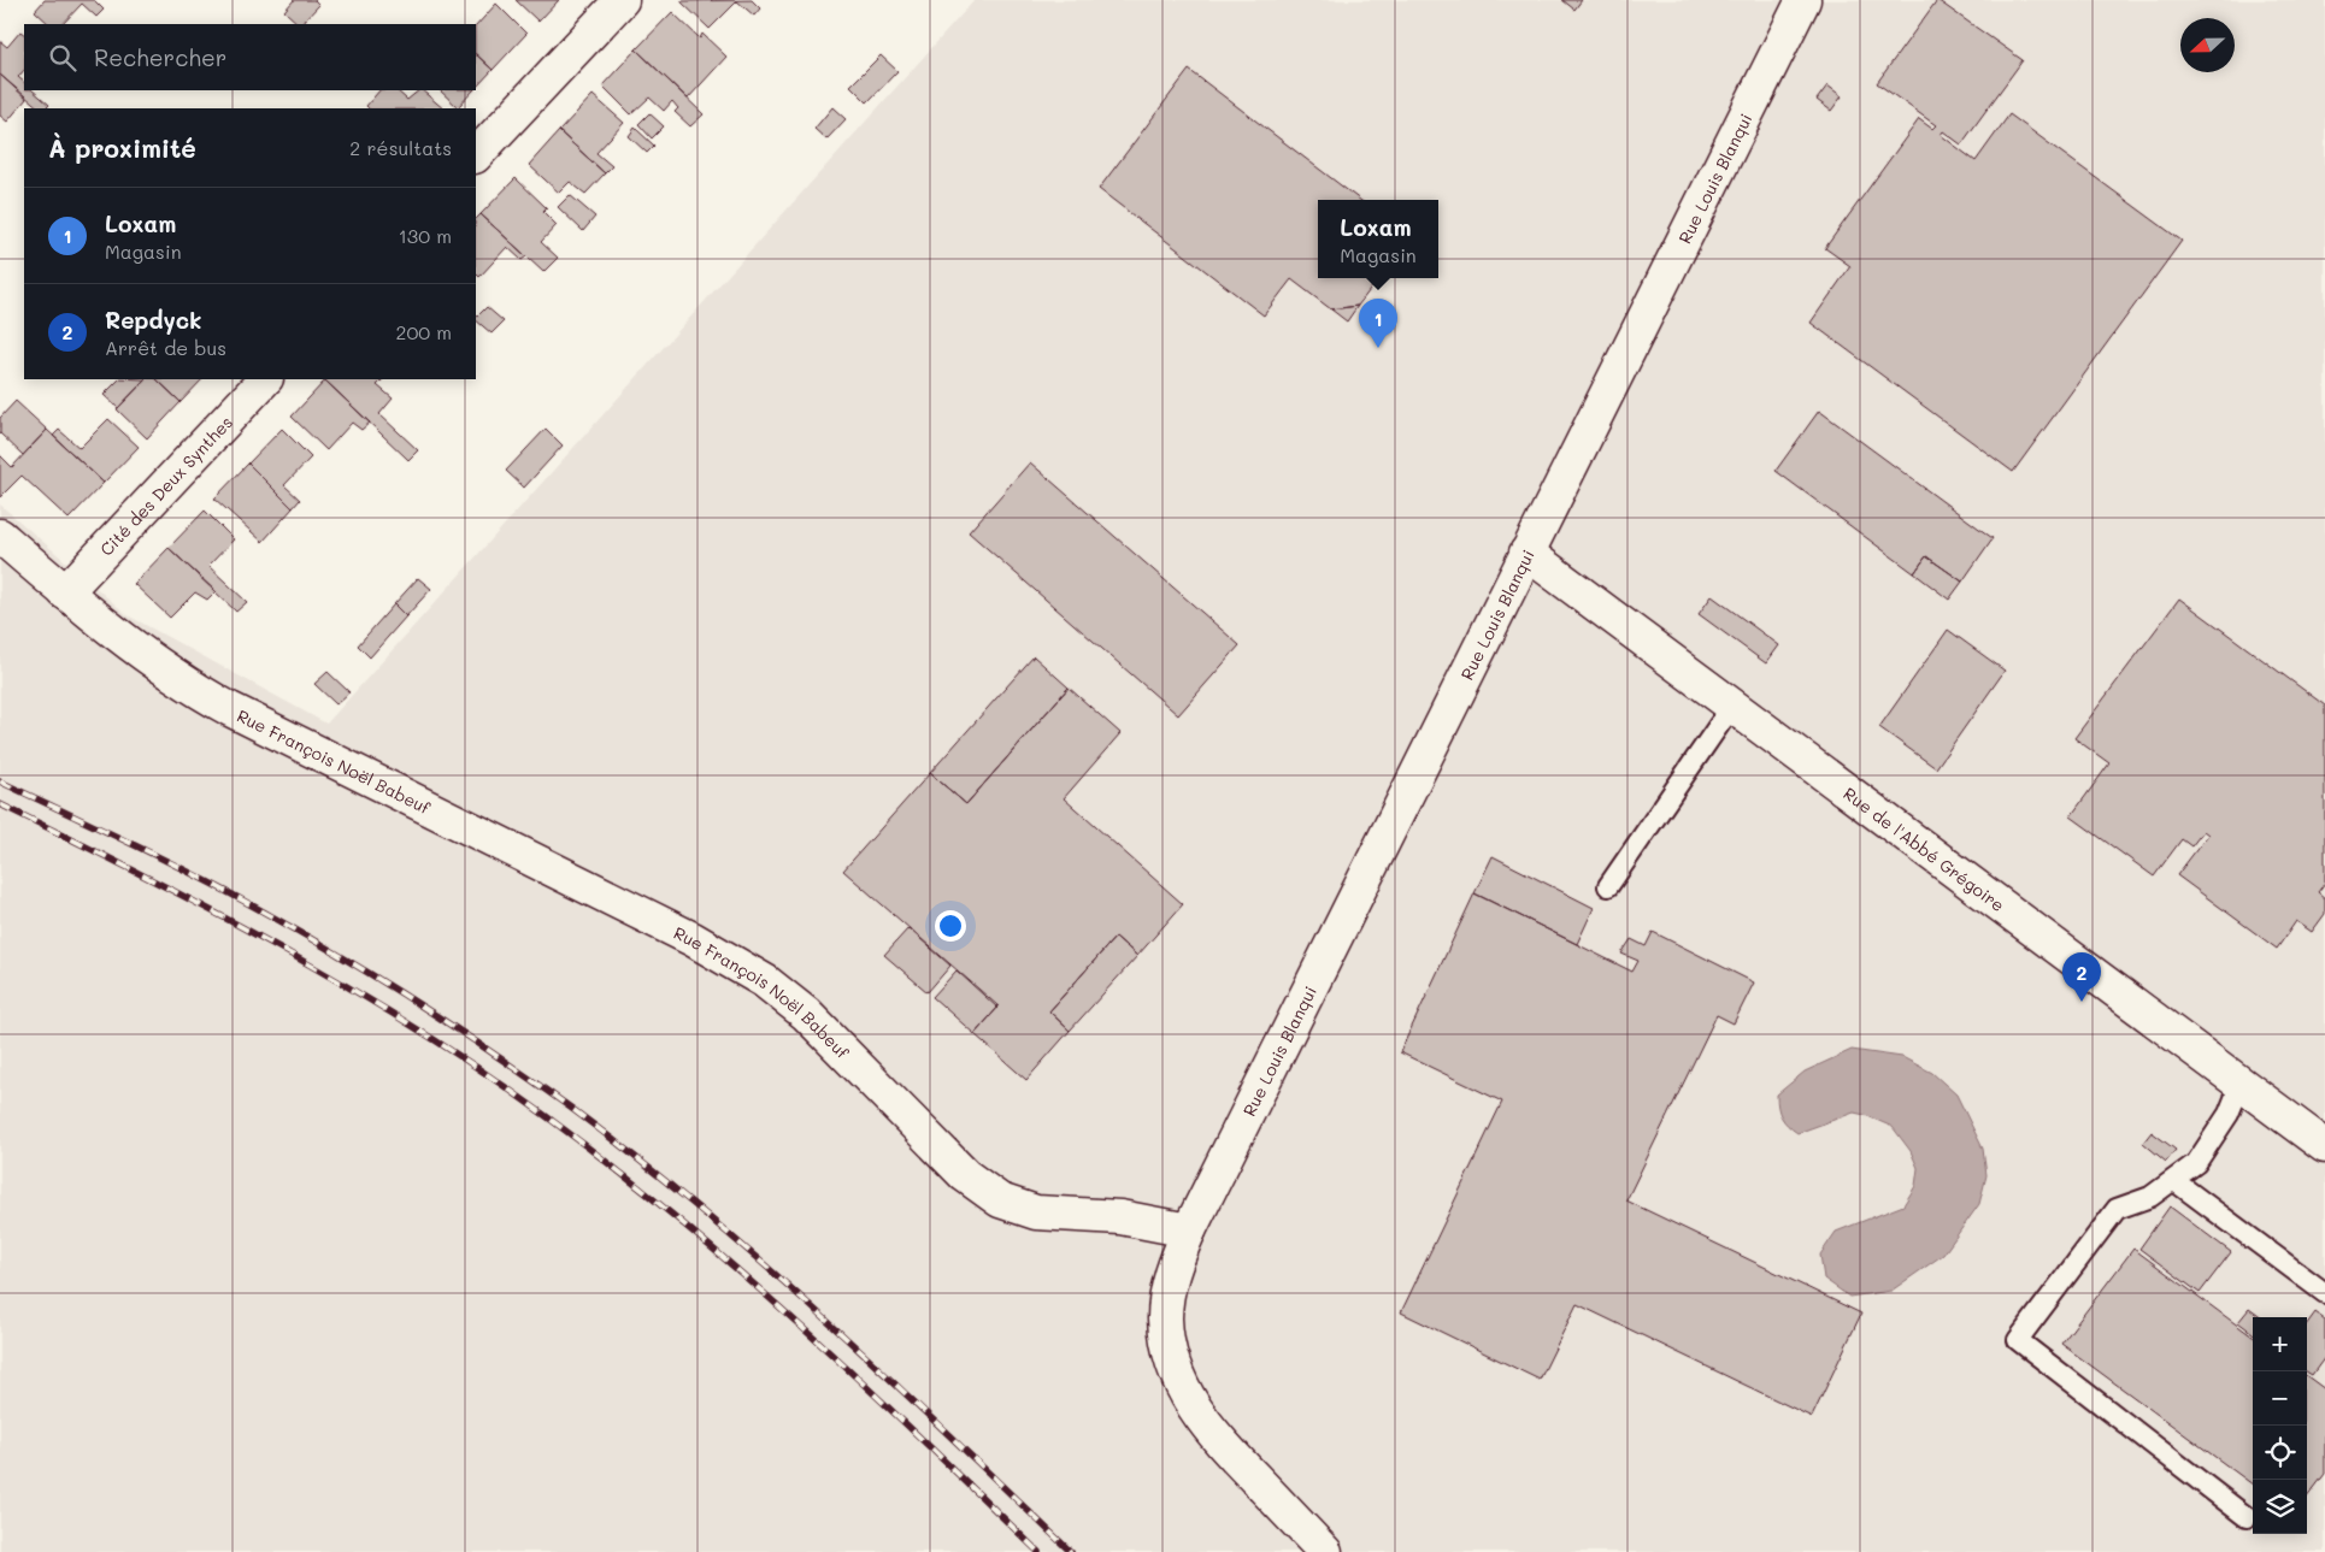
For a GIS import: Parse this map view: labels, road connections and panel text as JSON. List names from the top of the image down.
{
  "streets": {
    "street": [
      "Rue Louis Blanqui",
      "Cité des Deux Synthes",
      "Rue François Noël Babeuf",
      "Rue de l'Abbé Grégoire"
    ]
  },
  "crossings": [
    ["Rue Louis Blanqui", "Rue François Noël Babeuf"],
    ["Rue Louis Blanqui", "Rue de l'Abbé Grégoire"],
    ["Cité des Deux Synthes", "Rue François Noël Babeuf"]
  ],
  "north": "left",
  "page": {
    "search": "Rechercher",
    "heading": ["À proximité", "2 résultats"],
    "list": [
      {
        "mark": "1",
        "name": "Loxam",
        "note": "Magasin",
        "value": "130 m"
      },
      {
        "mark": "2",
        "name": "Repdyck",
        "note": "Arrêt de bus",
        "value": "200 m"
      }
    ],
    "popup": ["Loxam", "Magasin"],
    "pins": ["1", "2"],
    "map_buttons": ["+", "−"]
  }
}
